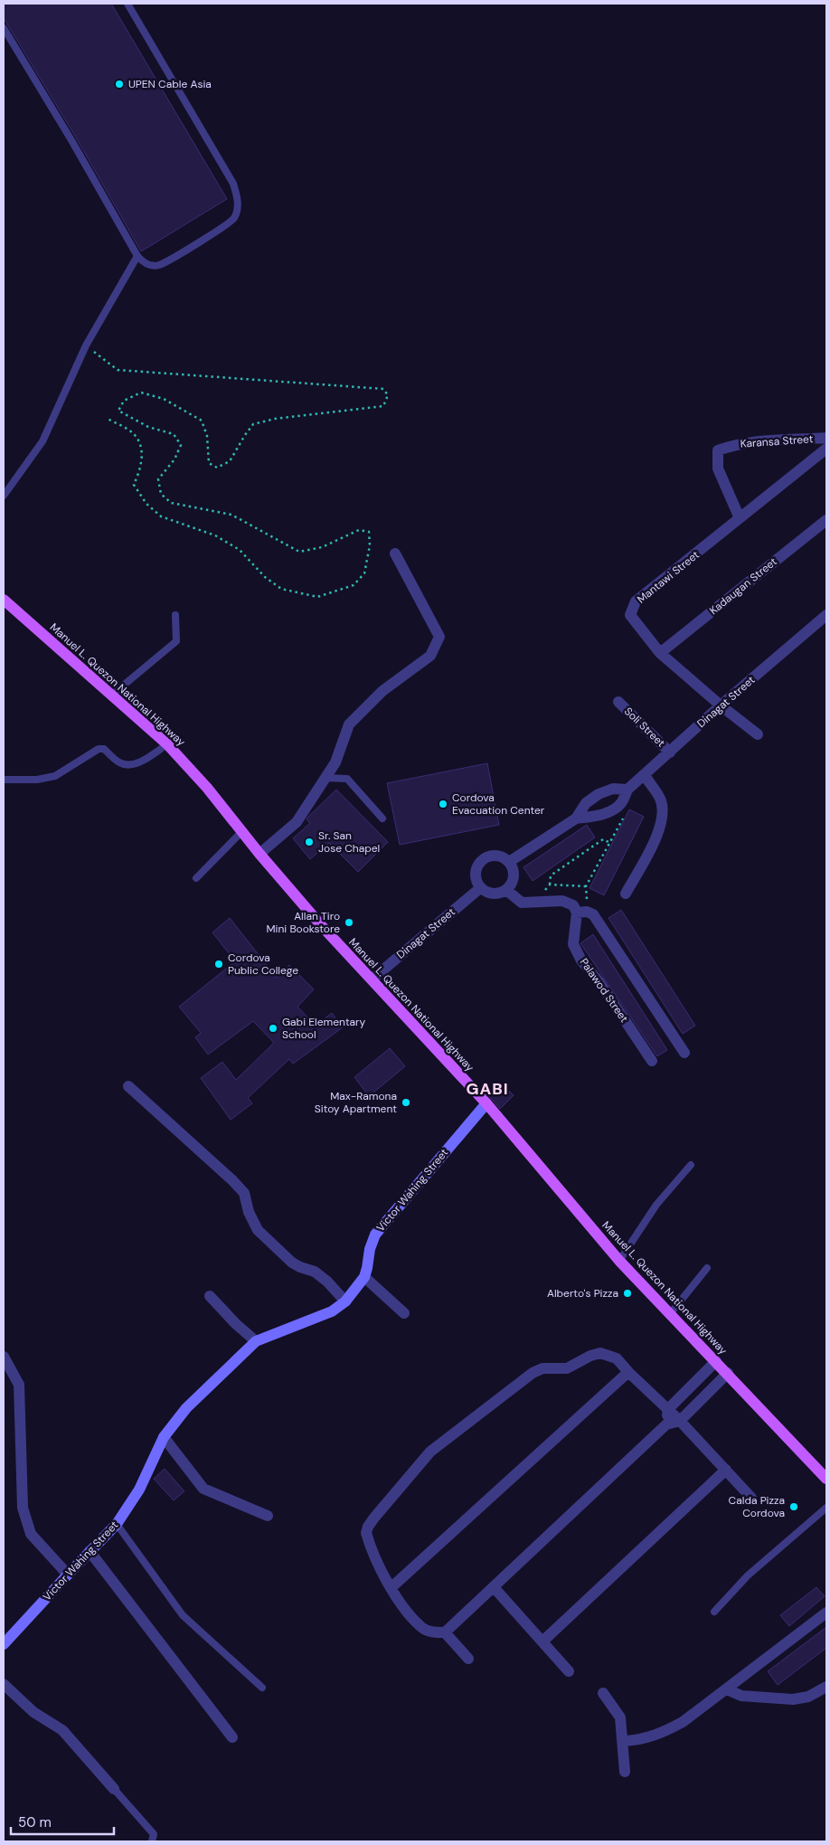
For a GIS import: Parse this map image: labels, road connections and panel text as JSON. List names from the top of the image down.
{
  "streets": {
    "main road": ["Manuel L. Quezon National Highway"],
    "street": [
      "Karansa Street",
      "Mantawi Street",
      "Kadaugan Street",
      "Dinagat Street",
      "Soli Street",
      "Palawod Street",
      "Victor Wahing Street"
    ]
  },
  "crossings": [
    ["Karansa Street", "Mantawi Street"],
    ["Mantawi Street", "Kadaugan Street"],
    ["Mantawi Street", "Dinagat Street"],
    ["Manuel L. Quezon National Highway", "Dinagat Street"],
    ["Manuel L. Quezon National Highway", "Victor Wahing Street"],
    ["Dinagat Street", "Soli Street"]
  ],
  "districts": ["GABI"],
  "places": [
    "UPEN Cable Asia",
    "Cordova Evacuation Center",
    "Sr. San Jose Chapel",
    "Allan Tiro Mini Bookstore",
    "Cordova Public College",
    "Gabi Elementary School",
    "Max-Ramona Sitoy Apartment",
    "Alberto's Pizza",
    "Calda Pizza Cordova"
  ],
  "scale_bar": "50 m"
}
